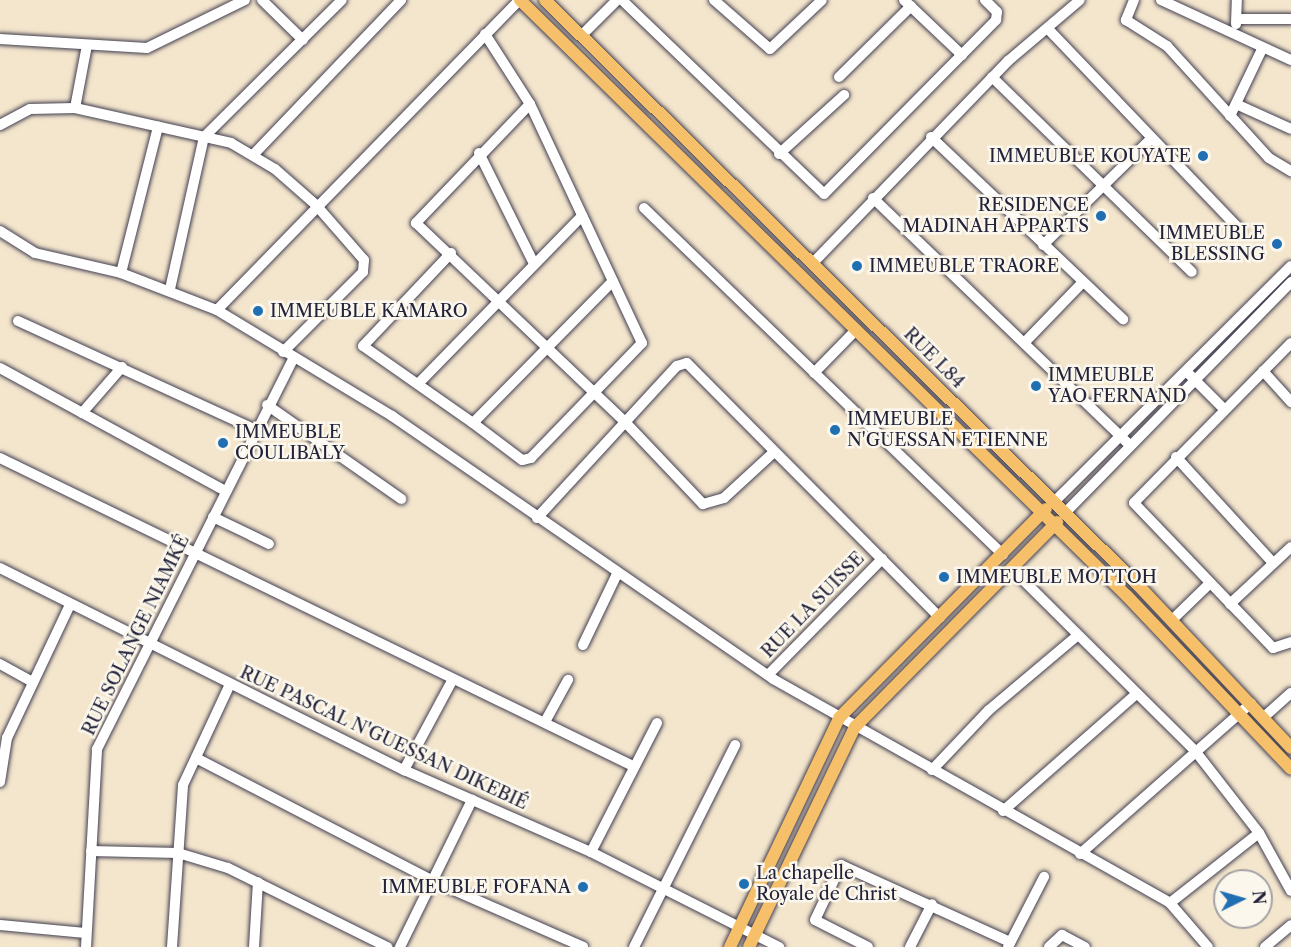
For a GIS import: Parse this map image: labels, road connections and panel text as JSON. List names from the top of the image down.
{
  "streets": {
    "main road": ["RUE L84"],
    "street": ["RUE LA SUISSE", "RUE SOLANGE NIAMKÉ", "RUE PASCAL N'GUESSAN DIKEBIÉ"]
  },
  "crossings": [
    ["RUE SOLANGE NIAMKÉ", "RUE PASCAL N'GUESSAN DIKEBIÉ"]
  ],
  "places": [
    "IMMEUBLE KOUYATE",
    "RESIDENCE MADINAH APPARTS",
    "IMMEUBLE BLESSING",
    "IMMEUBLE TRAORE",
    "IMMEUBLE KAMARO",
    "IMMEUBLE YAO FERNAND",
    "IMMEUBLE N'GUESSAN ETIENNE",
    "IMMEUBLE COULIBALY",
    "IMMEUBLE MOTTOH",
    "La chapelle Royale de Christ",
    "IMMEUBLE FOFANA"
  ],
  "north": "right"
}
